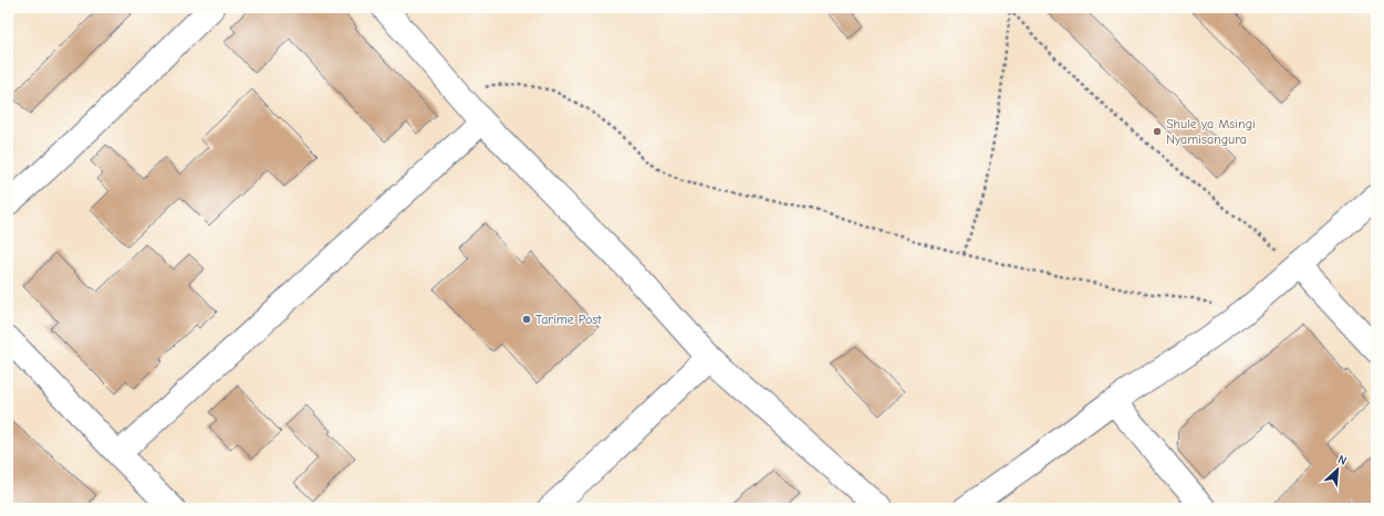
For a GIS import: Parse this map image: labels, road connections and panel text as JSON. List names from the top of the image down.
{
  "places": ["Shule ya Msingi Nyamisangura", "Tarime Post"],
  "north": "top right"
}
